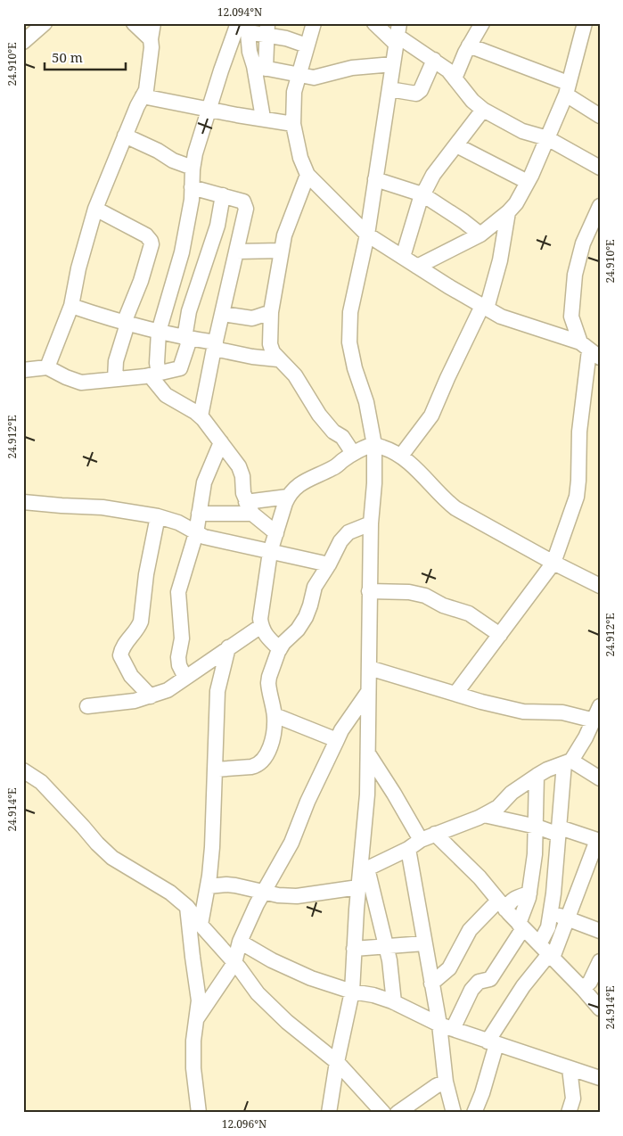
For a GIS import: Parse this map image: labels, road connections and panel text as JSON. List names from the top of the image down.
{
  "scale_bar": "50 m",
  "coordinates": [
    "12.094°N",
    "24.910°E",
    "24.912°E",
    "24.914°E",
    "12.096°N"
  ]
}
